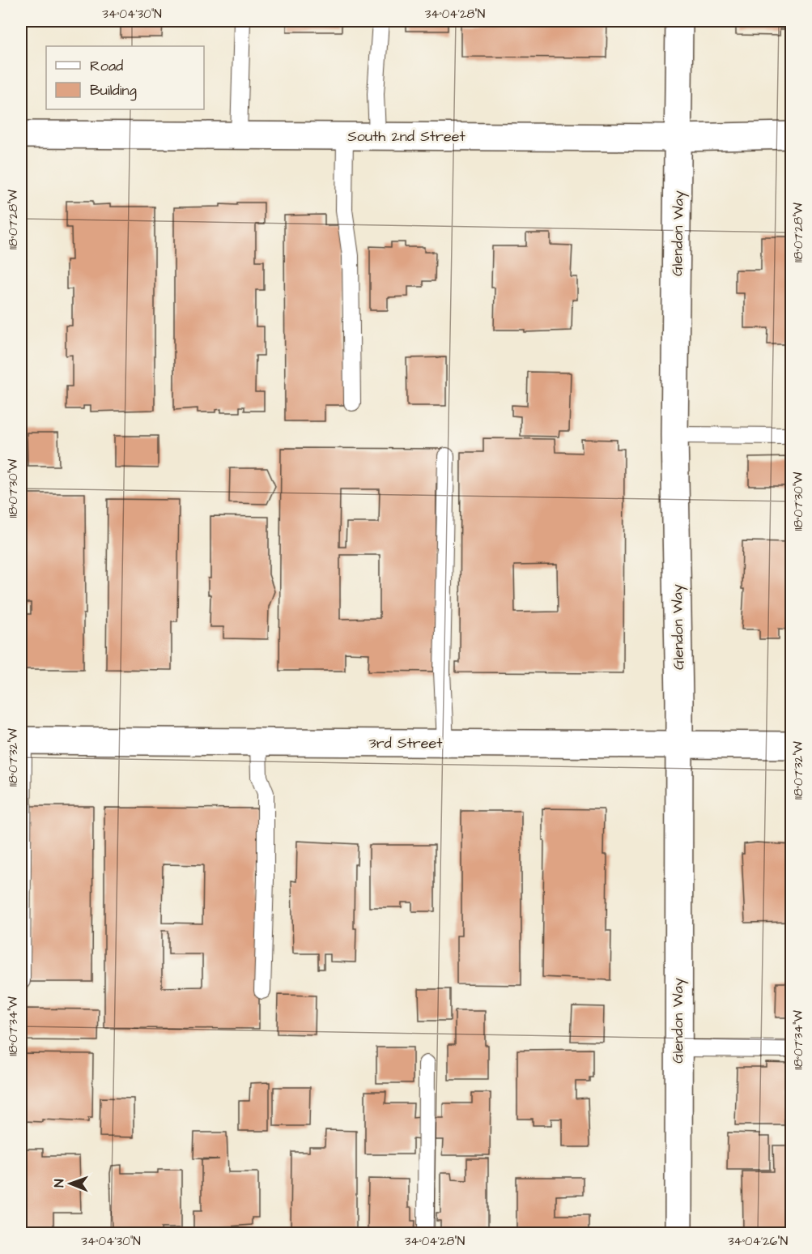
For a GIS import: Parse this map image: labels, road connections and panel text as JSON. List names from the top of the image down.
{
  "streets": {
    "street": ["South 2nd Street", "Glendon Way", "3rd Street"]
  },
  "crossings": [
    ["South 2nd Street", "Glendon Way"],
    ["Glendon Way", "3rd Street"]
  ],
  "legend": ["Road", "Building"],
  "north": "left",
  "coordinates": [
    "34°04'30\"N",
    "34°04'28\"N",
    "118°07'28\"W",
    "118°07'30\"W",
    "118°07'32\"W",
    "118°07'34\"W",
    "34°04'26\"N"
  ]
}
